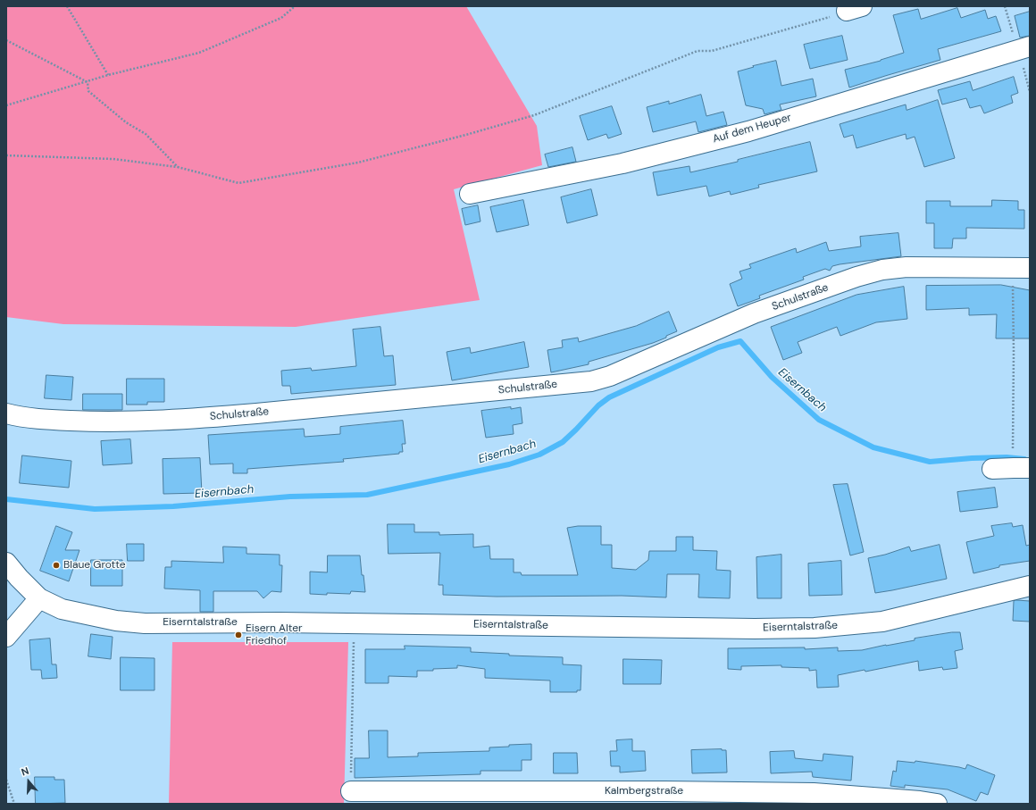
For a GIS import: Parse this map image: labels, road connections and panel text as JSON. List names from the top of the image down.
{
  "streets": {
    "street": [
      "Auf dem Heuper",
      "Schulstraße",
      "Eiserntalstraße",
      "Kalmbergstraße"
    ]
  },
  "water": ["Eisernbach"],
  "places": ["Blaue Grotte", "Eisern Alter Friedhof"],
  "north": "top"
}
